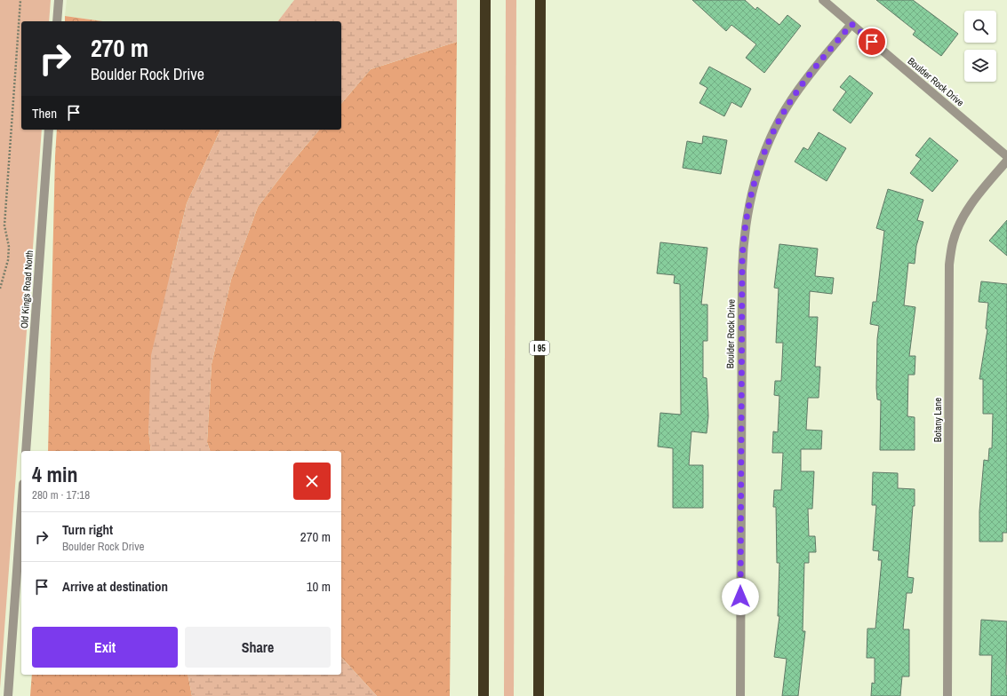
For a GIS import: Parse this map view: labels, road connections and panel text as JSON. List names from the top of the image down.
{
  "streets": {
    "highway": ["I 95"],
    "street": ["Boulder Rock Drive", "Old Kings Road North", "Botany Lane"]
  },
  "page": {
    "turn": ["270 m", "Boulder Rock Drive"],
    "then": "Then",
    "heading": ["4 min", "280 m · 17:18"],
    "list": [
      {
        "name": "Turn right",
        "note": "Boulder Rock Drive",
        "value": "270 m"
      },
      {
        "name": "Arrive at destination",
        "value": "10 m"
      }
    ],
    "buttons": ["Exit", "Share"]
  }
}
